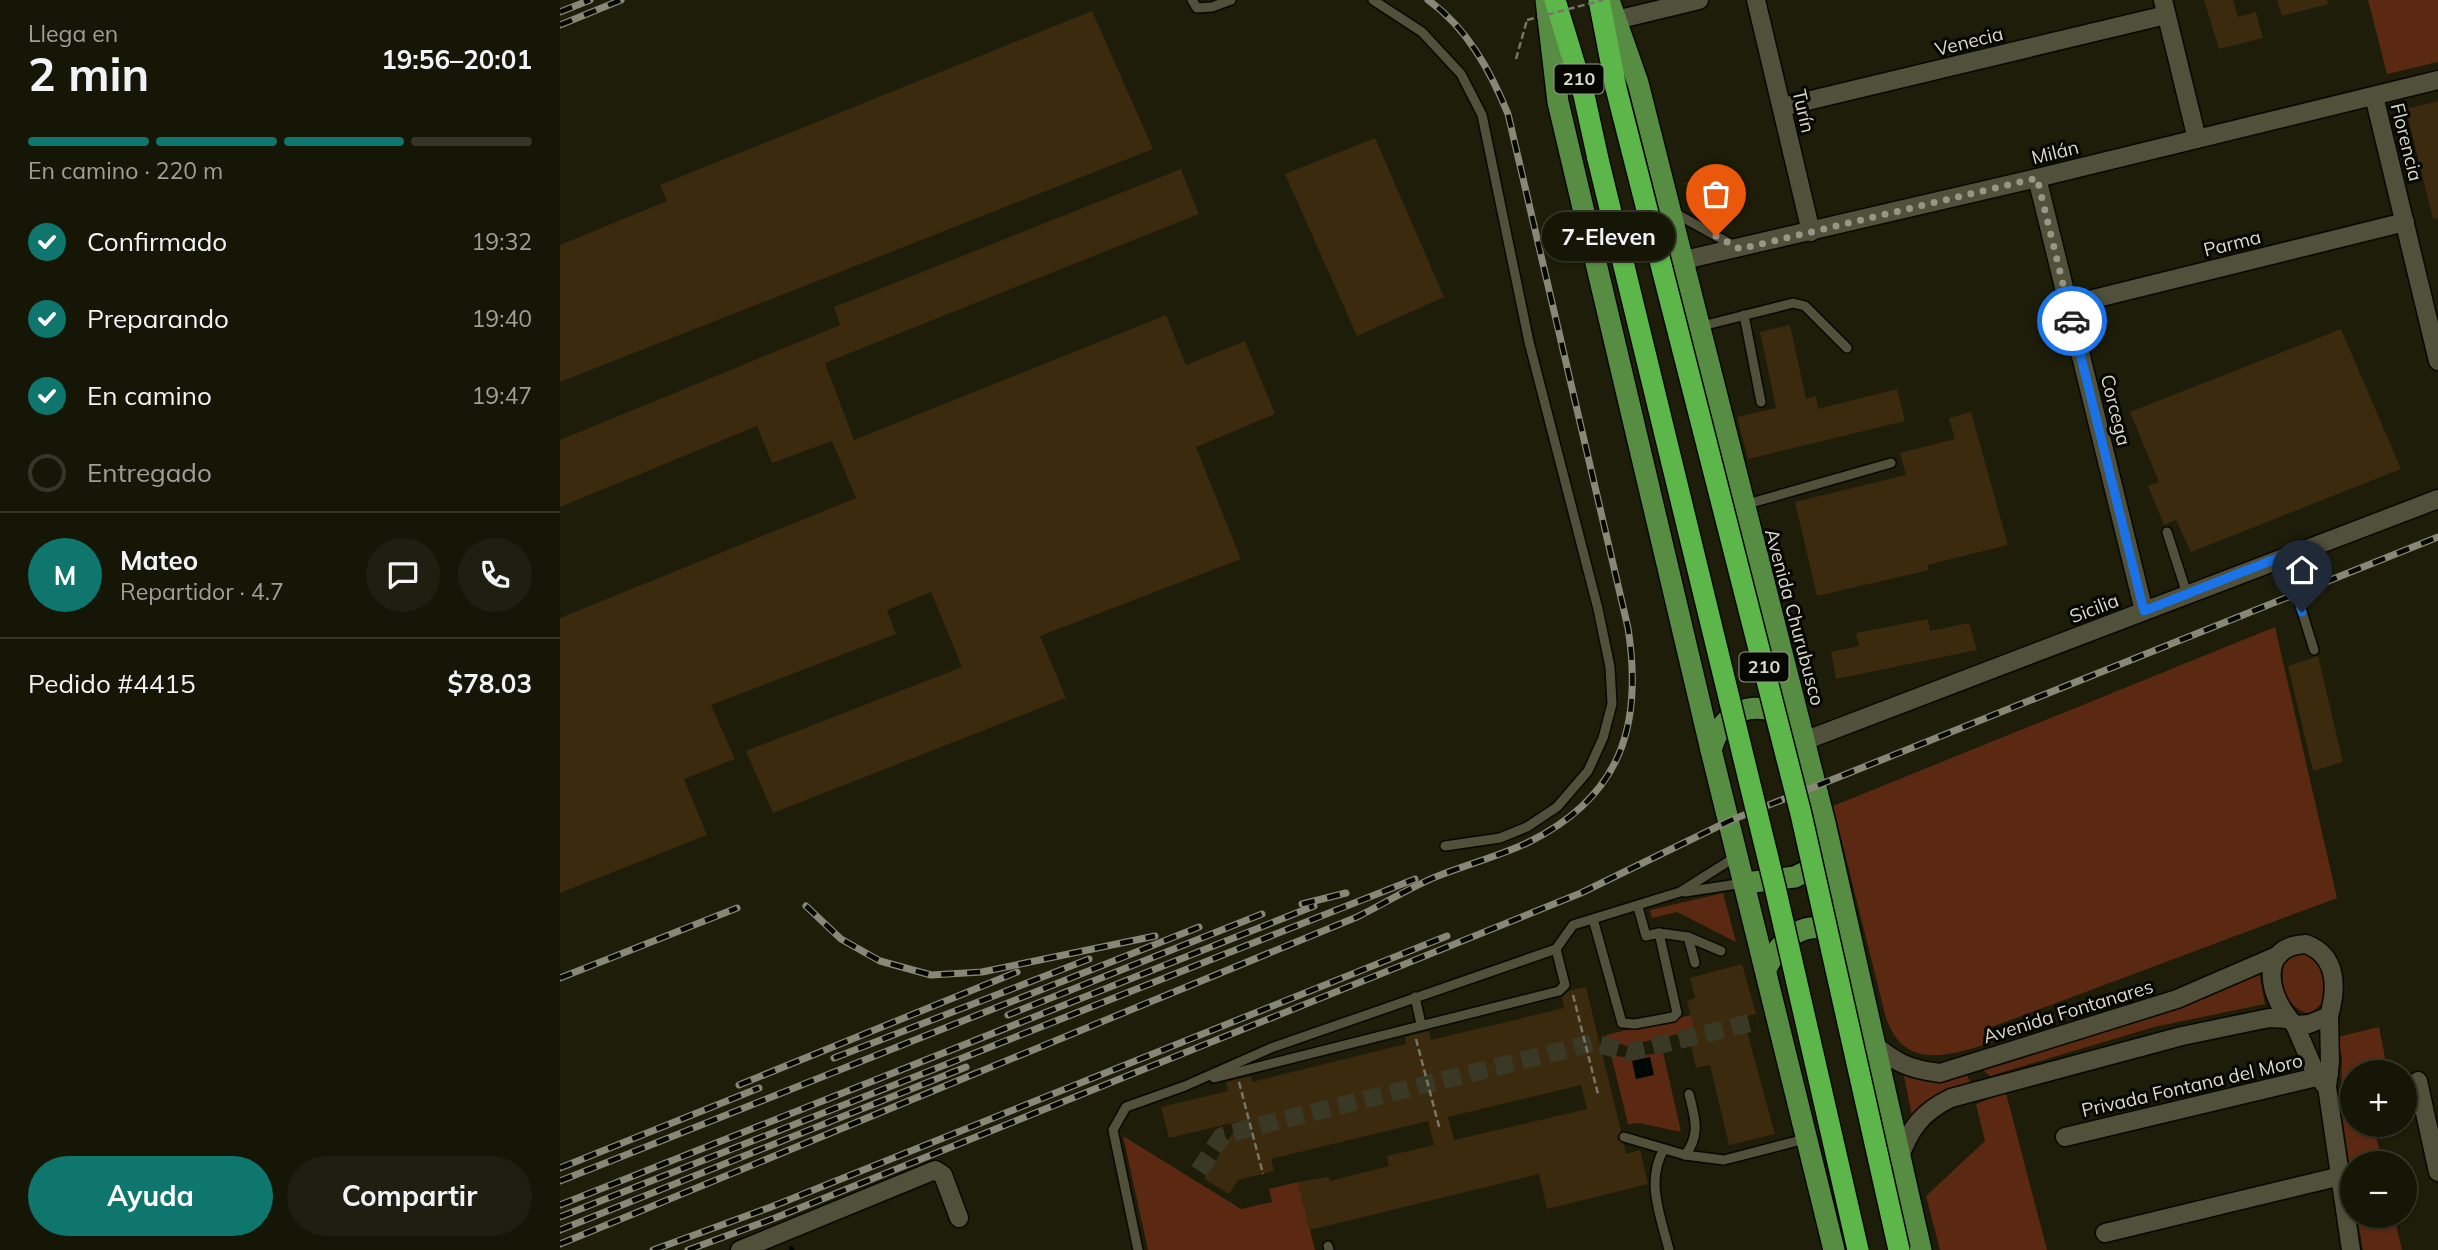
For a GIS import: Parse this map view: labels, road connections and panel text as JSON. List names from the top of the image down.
{
  "streets": {
    "highway": ["210"],
    "main road": ["Avenida Churubusco"],
    "street": [
      "Venecia",
      "Turín",
      "Florencia",
      "Milán",
      "Parma",
      "Corcega",
      "Sicilia",
      "Avenida Fontanares",
      "Privada Fontana del Moro"
    ]
  },
  "crossings": [
    ["Venecia", "Turín"],
    ["Turín", "Milán"],
    ["Florencia", "Milán"],
    ["Florencia", "Parma"],
    ["Milán", "Corcega"],
    ["Milán", "Avenida Churubusco"],
    ["Parma", "Corcega"],
    ["Corcega", "Sicilia"],
    ["Sicilia", "Avenida Churubusco"],
    ["Avenida Churubusco", "Avenida Fontanares"]
  ],
  "places": ["7-Eleven"],
  "page": {
    "heading": ["2 min", "Llega en", "19:56–20:01"],
    "panel": [
      "Mateo",
      "Repartidor · 4.7",
      "Pedido #4415",
      "$78.03"
    ],
    "bar": "En camino · 220 m",
    "list": [
      ["Confirmado", "19:32"],
      ["Preparando", "19:40"],
      ["En camino", "19:47"],
      "Entregado"
    ],
    "bubble": "7-Eleven",
    "round": "M",
    "map_buttons": ["+", "−"],
    "buttons": ["Ayuda", "Compartir"]
  }
}
